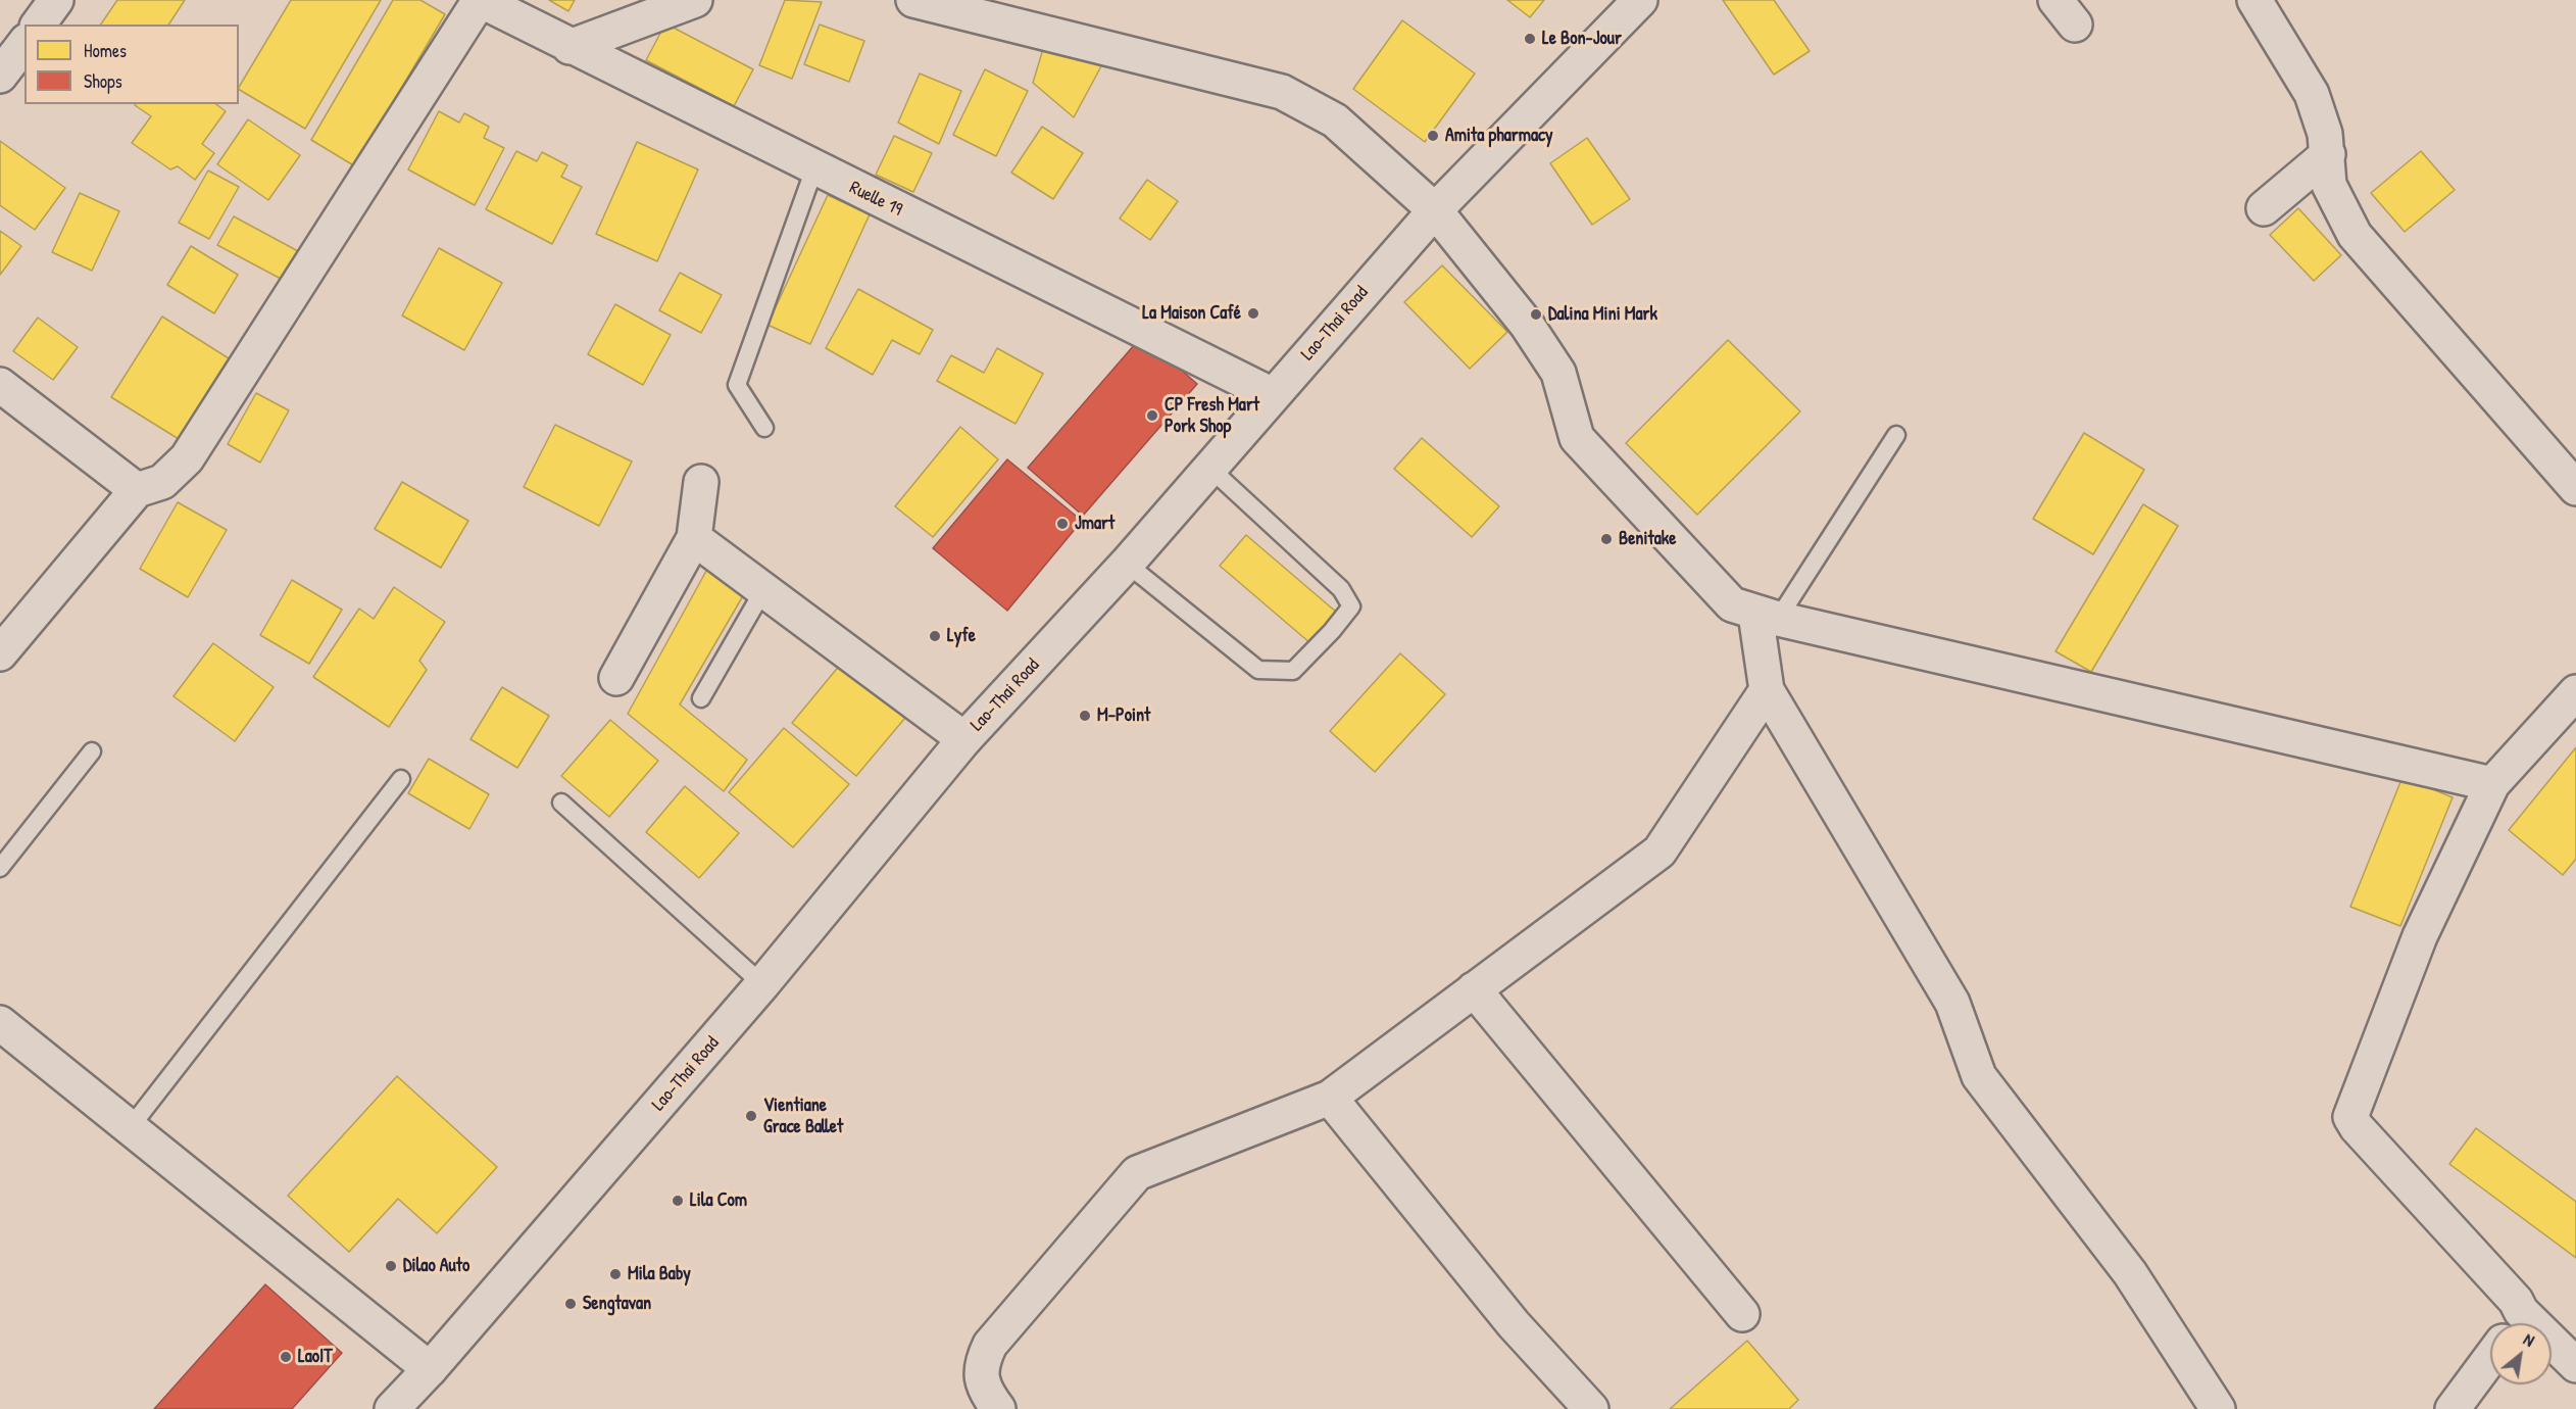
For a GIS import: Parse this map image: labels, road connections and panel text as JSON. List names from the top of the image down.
{
  "streets": {
    "street": ["Ruelle 19", "Lao-Thai Road"]
  },
  "crossings": [
    ["Ruelle 19", "Lao-Thai Road"]
  ],
  "places": [
    "Le Bon-Jour",
    "Amita pharmacy",
    "La Maison Café",
    "Dalina Mini Mark",
    "CP Fresh Mart Pork Shop",
    "Jmart",
    "Benitake",
    "Lyfe",
    "M-Point",
    "Vientiane Grace Ballet",
    "Lila Com",
    "Dilao Auto",
    "Mila Baby",
    "Sengtavan",
    "LaoIT"
  ],
  "legend": ["Homes", "Shops"],
  "north": "top right"
}
